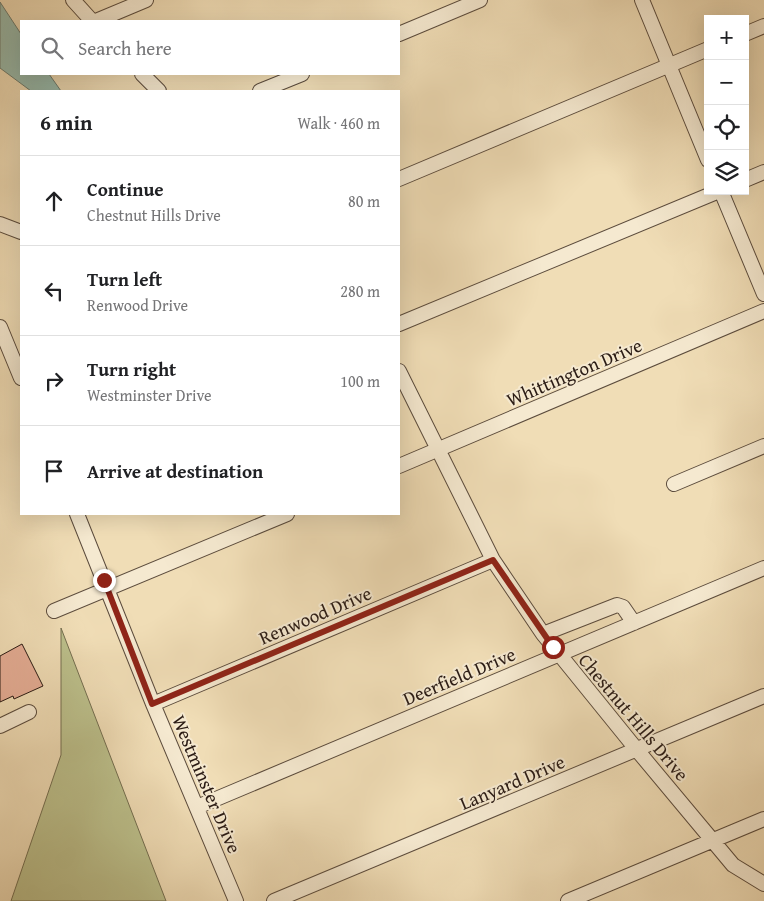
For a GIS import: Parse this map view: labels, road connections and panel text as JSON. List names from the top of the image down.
{
  "streets": {
    "street": [
      "Whittington Drive",
      "Renwood Drive",
      "Deerfield Drive",
      "Chestnut Hills Drive",
      "Lanyard Drive",
      "Westminster Drive"
    ]
  },
  "crossings": [
    ["Whittington Drive", "Chestnut Hills Drive"],
    ["Renwood Drive", "Chestnut Hills Drive"],
    ["Renwood Drive", "Westminster Drive"],
    ["Deerfield Drive", "Chestnut Hills Drive"],
    ["Deerfield Drive", "Westminster Drive"],
    ["Chestnut Hills Drive", "Lanyard Drive"]
  ],
  "page": {
    "map_buttons": ["+", "−"],
    "search": "Search here",
    "heading": ["6 min", "Walk · 460 m"],
    "list": [
      ["Continue", "Chestnut Hills Drive", "80 m"],
      ["Turn left", "Renwood Drive", "280 m"],
      ["Turn right", "Westminster Drive", "100 m"],
      "Arrive at destination"
    ]
  }
}
